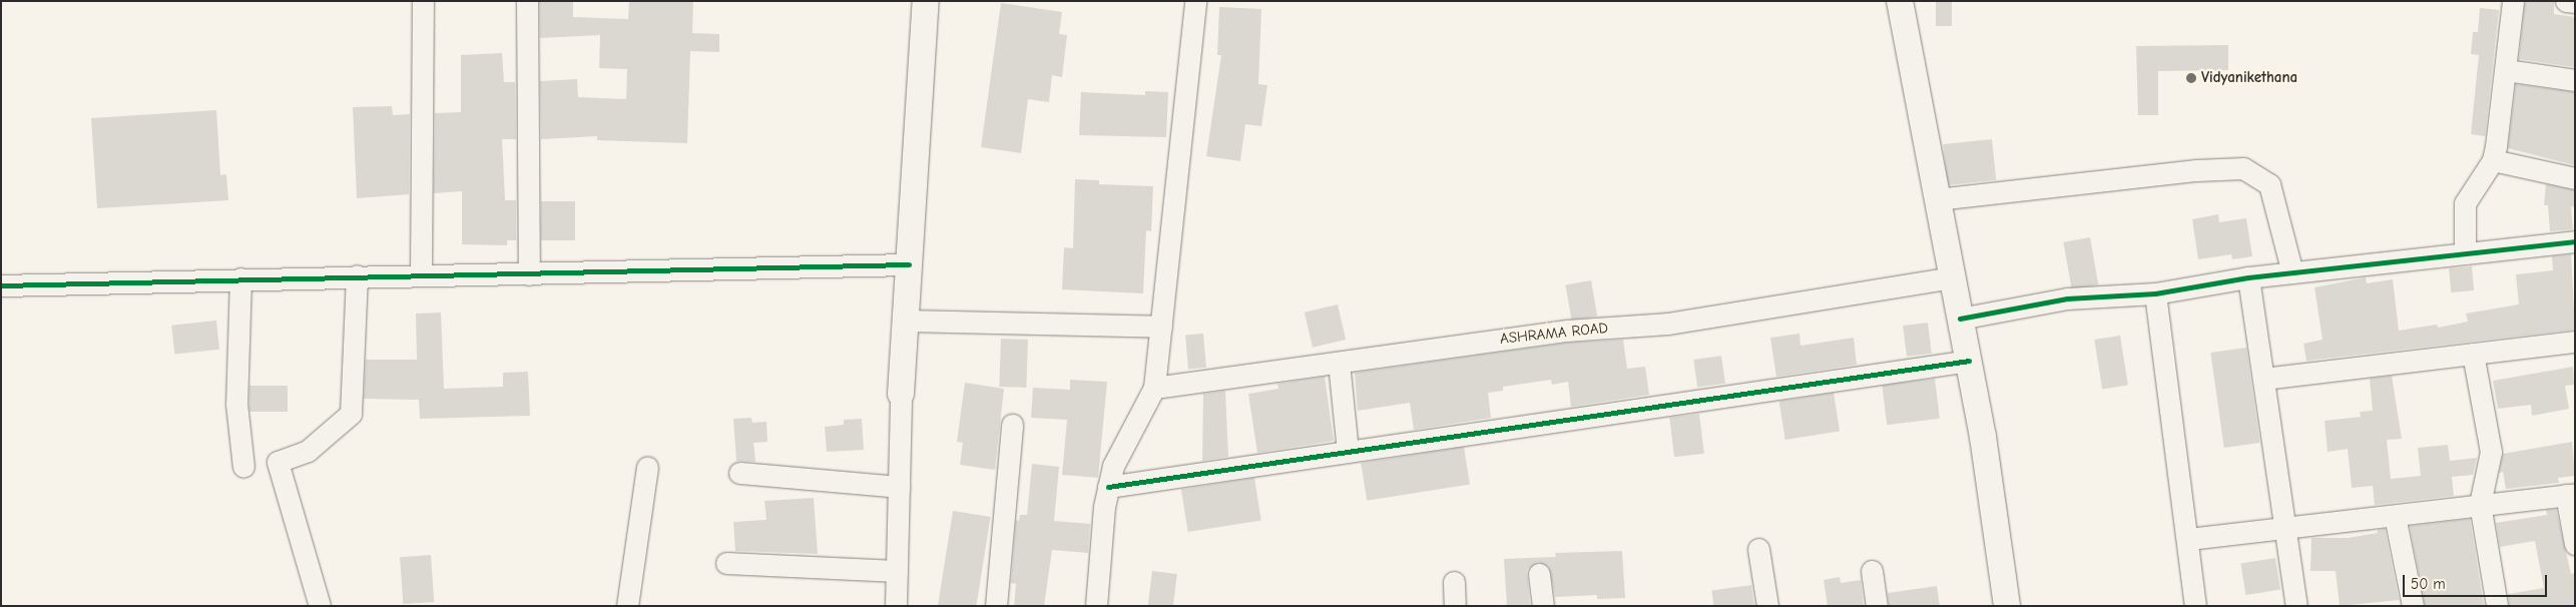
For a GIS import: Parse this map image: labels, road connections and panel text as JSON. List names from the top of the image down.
{
  "streets": {
    "street": ["ASHRAMA ROAD"]
  },
  "places": ["Vidyanikethana"],
  "scale_bar": "50 m"
}
